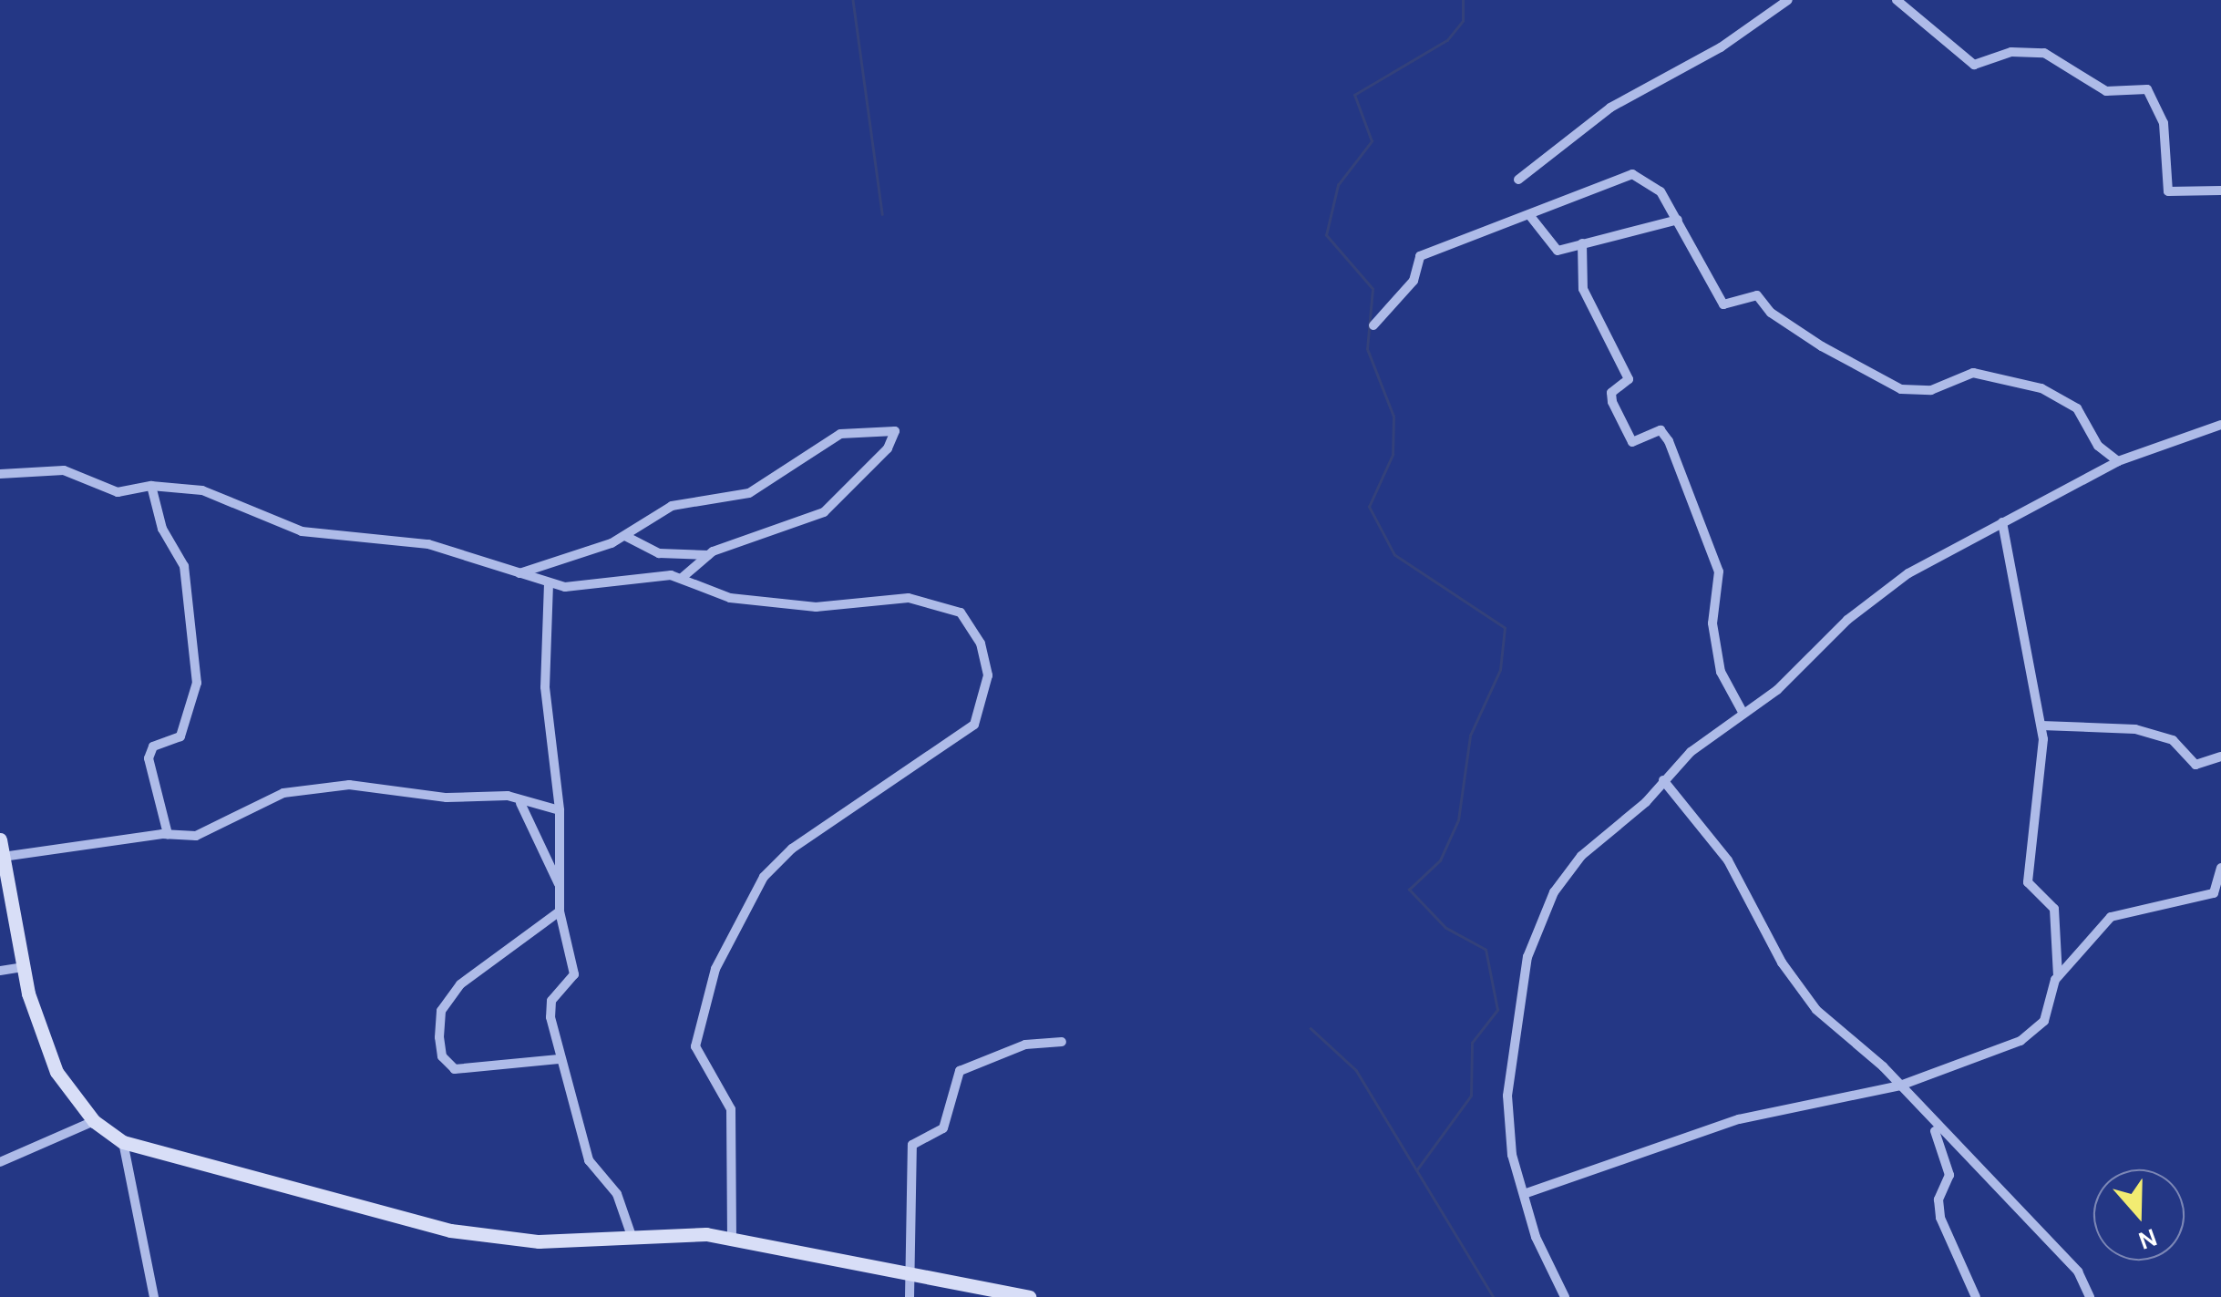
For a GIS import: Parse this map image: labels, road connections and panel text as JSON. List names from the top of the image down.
{
  "north": "bottom"
}
